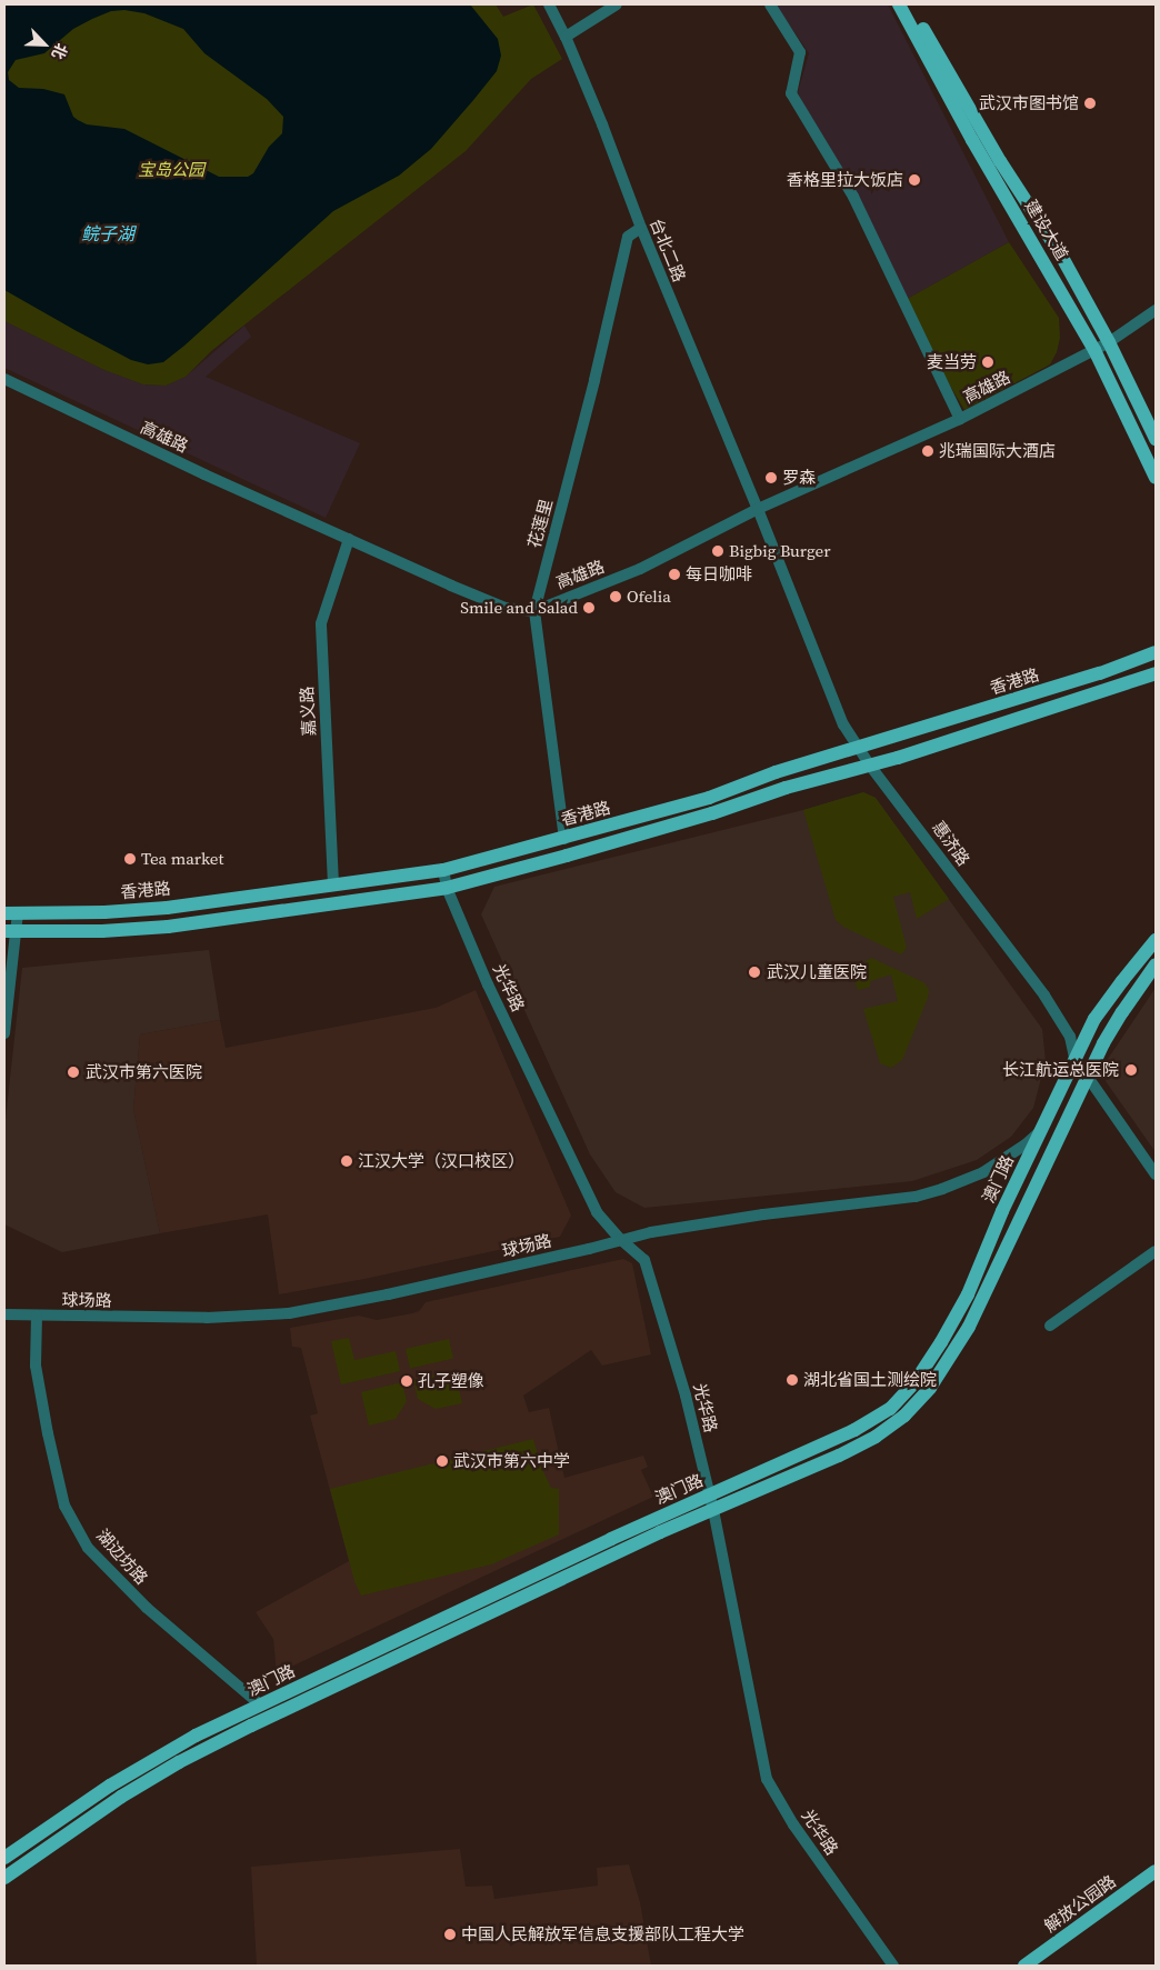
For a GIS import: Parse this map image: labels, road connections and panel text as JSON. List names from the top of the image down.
{
  "streets": {
    "main road": [
      "建设大道",
      "香港路",
      "澳门路",
      "解放公园路"
    ],
    "street": [
      "台北二路",
      "高雄路",
      "花莲里",
      "嘉义路",
      "惠济路",
      "光华路",
      "球场路",
      "湖边坊路"
    ]
  },
  "crossings": [
    ["建设大道", "高雄路"],
    ["台北二路", "高雄路"],
    ["台北二路", "花莲里"],
    ["台北二路", "惠济路"],
    ["高雄路", "花莲里"],
    ["高雄路", "嘉义路"],
    ["高雄路", "惠济路"],
    ["花莲里", "香港路"],
    ["香港路", "嘉义路"],
    ["香港路", "惠济路"],
    ["香港路", "光华路"],
    ["惠济路", "澳门路"],
    ["光华路", "澳门路"],
    ["光华路", "球场路"],
    ["澳门路", "球场路"],
    ["澳门路", "湖边坊路"],
    ["球场路", "湖边坊路"]
  ],
  "water": ["鲩子湖"],
  "parks": ["宝岛公园"],
  "places": [
    "武汉市图书馆",
    "香格里拉大饭店",
    "麦当劳",
    "兆瑞国际大酒店",
    "罗森",
    "Bigbig Burger",
    "每日咖啡",
    "Ofelia",
    "Smile and Salad",
    "Tea market",
    "武汉儿童医院",
    "长江航运总医院",
    "武汉市第六医院",
    "江汉大学（汉口校区）",
    "湖北省国土测绘院",
    "孔子塑像",
    "武汉市第六中学",
    "中国人民解放军信息支援部队工程大学"
  ],
  "north": "bottom right"
}
